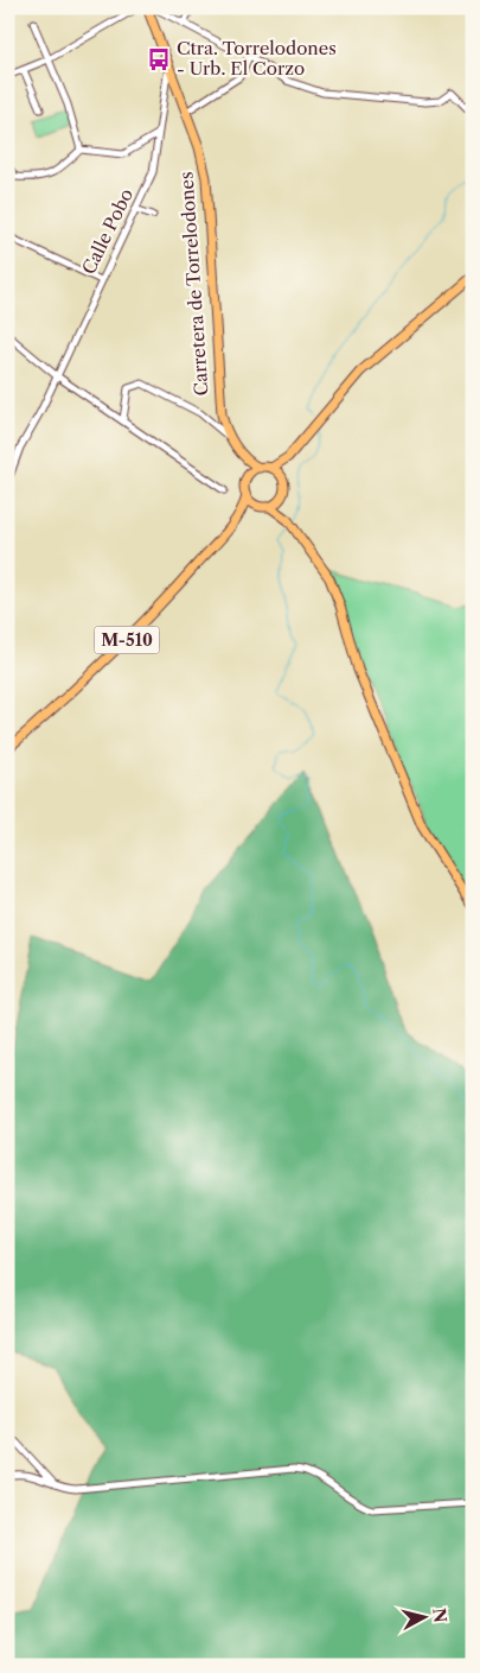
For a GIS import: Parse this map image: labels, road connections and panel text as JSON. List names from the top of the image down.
{
  "streets": {
    "main road": ["Carretera de Torrelodones", "M-510"],
    "street": ["Calle Pobo"]
  },
  "crossings": [
    ["Calle Pobo", "Carretera de Torrelodones"],
    ["Carretera de Torrelodones", "M-510"]
  ],
  "places": {
    "bus stop": ["Ctra. Torrelodones - Urb. El Corzo"]
  },
  "north": "right"
}
